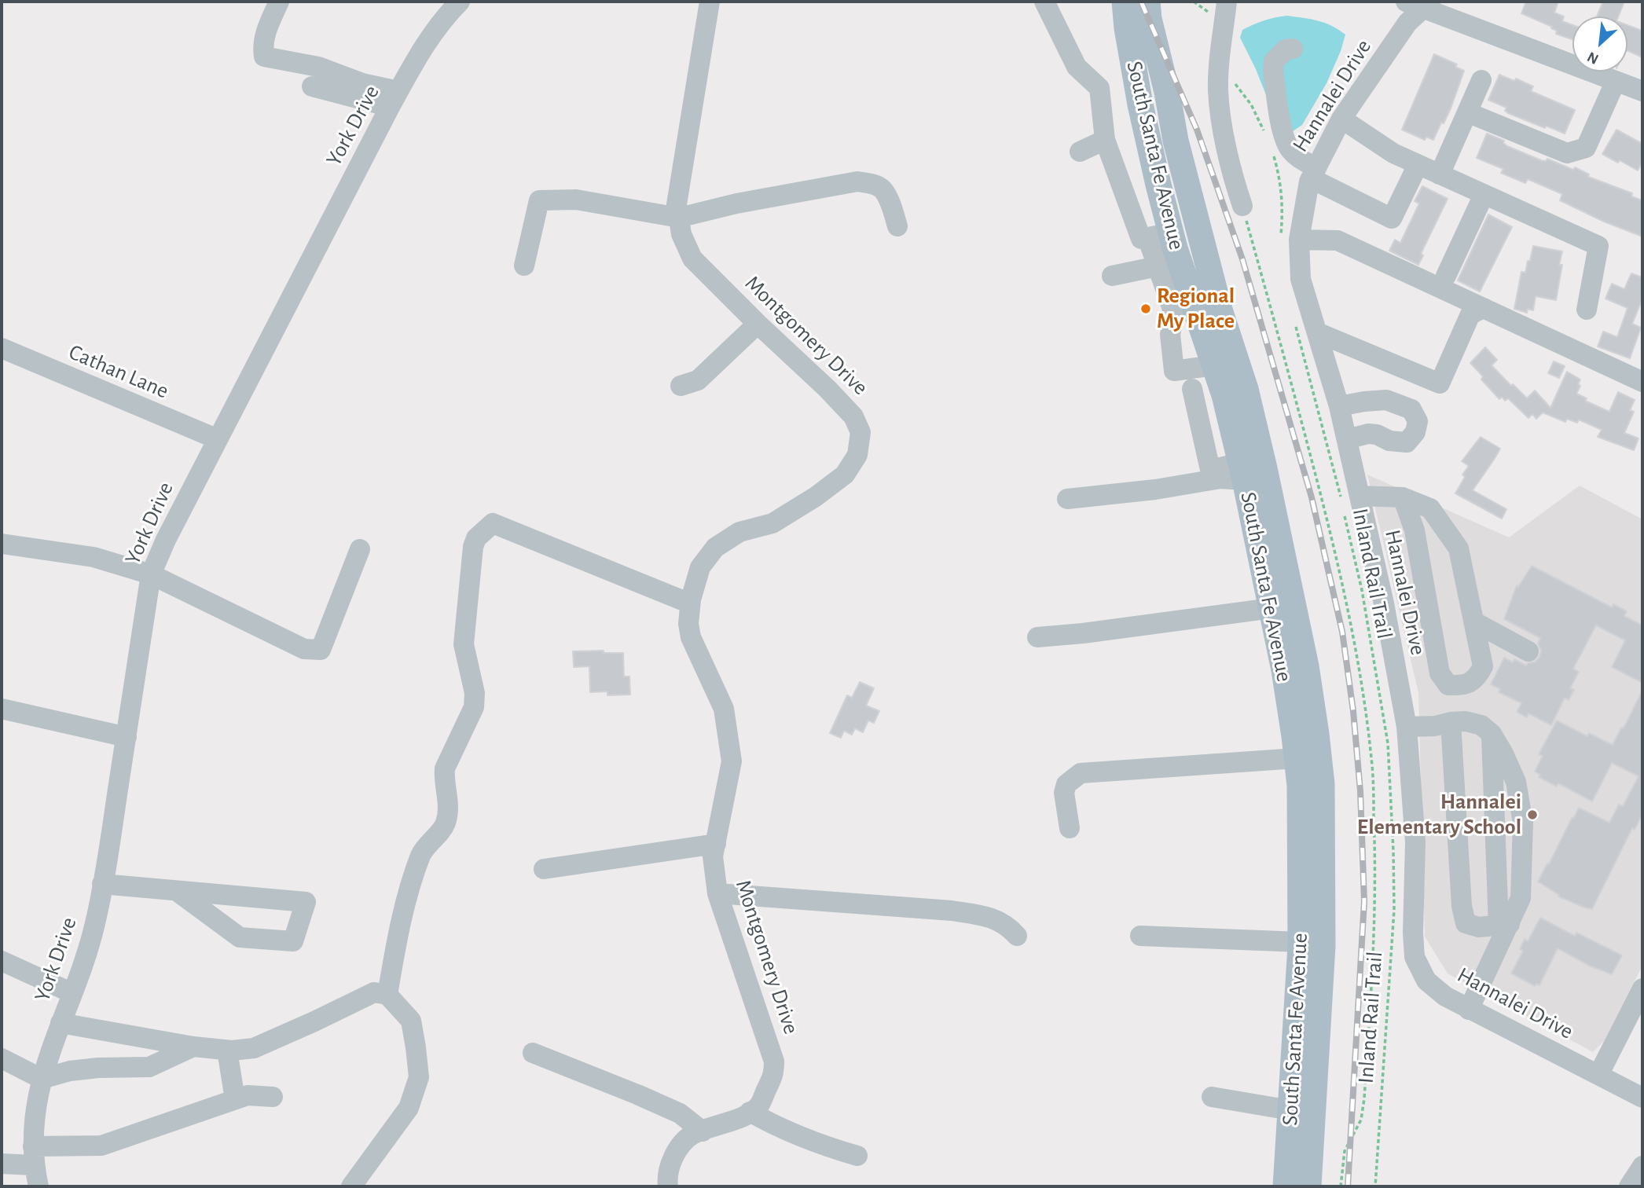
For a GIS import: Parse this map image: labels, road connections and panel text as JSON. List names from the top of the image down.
{
  "streets": {
    "main road": ["South Santa Fe Avenue"],
    "street": [
      "Hannalei Drive",
      "York Drive",
      "Montgomery Drive",
      "Cathan Lane"
    ],
    "path": ["Inland Rail Trail"]
  },
  "crossings": [
    ["York Drive", "Cathan Lane"]
  ],
  "places": ["Regional My Place", "Hannalei Elementary School"],
  "north": "bottom left"
}
